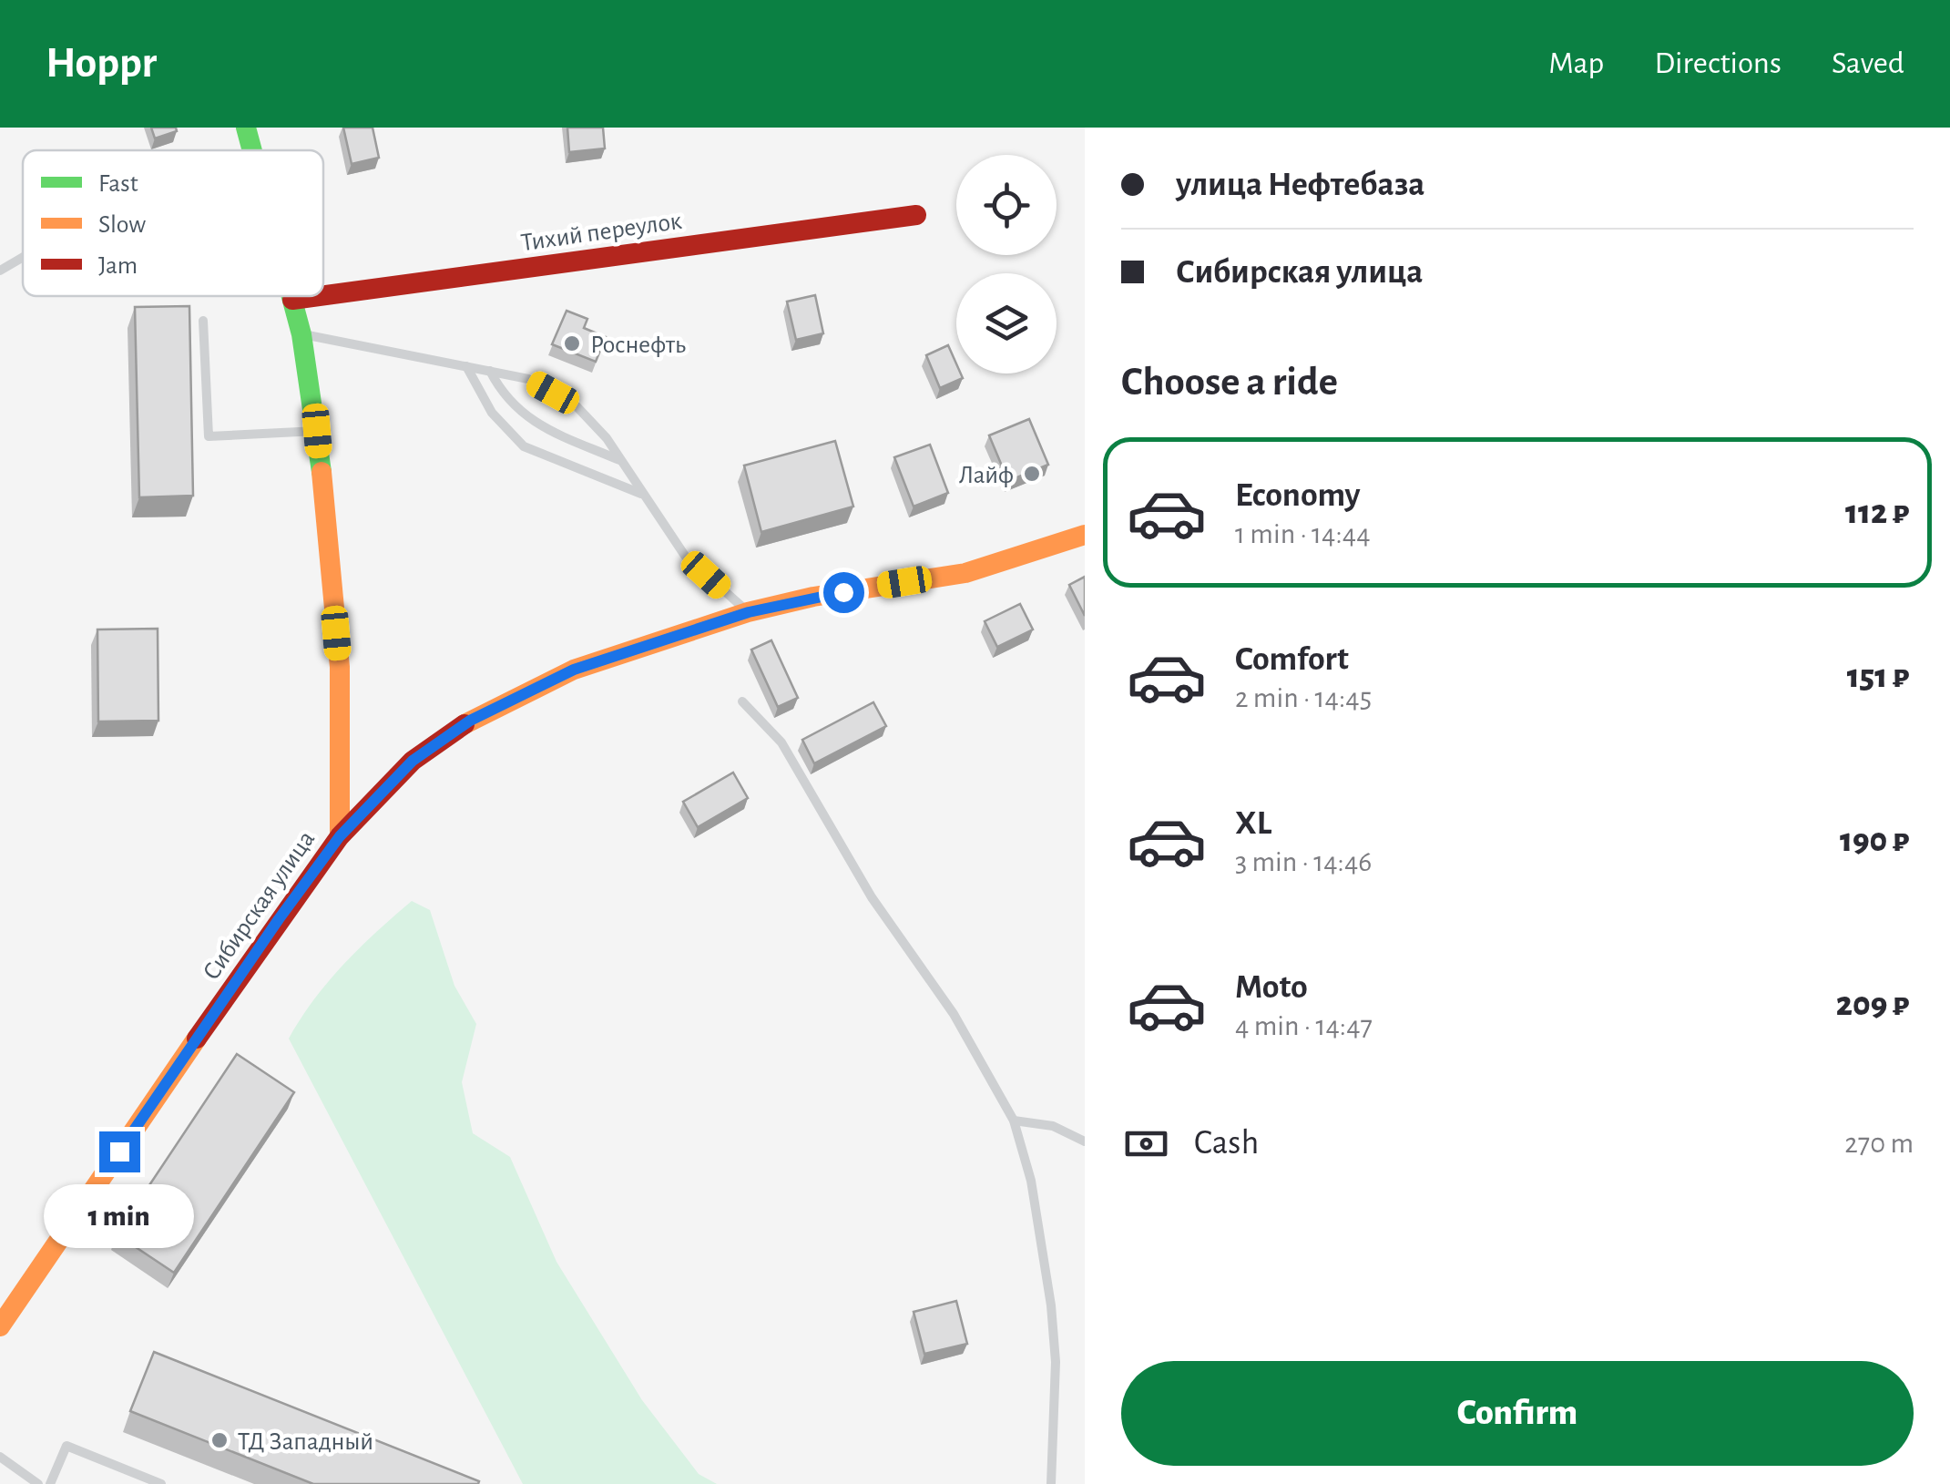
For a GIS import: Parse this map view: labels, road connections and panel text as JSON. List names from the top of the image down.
{
  "streets": {
    "main road": ["Тихий переулок", "Сибирская улица"]
  },
  "crossings": [
    ["Тихий переулок", "Сибирская улица"]
  ],
  "places": ["Роснефть", "Лайф", "ТД Западный"],
  "legend": ["Fast", "Slow", "Jam"],
  "page": {
    "header": "Hoppr",
    "nav": ["Map", "Directions", "Saved"],
    "banner": ["улица Нефтебаза", "Сибирская улица"],
    "heading": "Choose a ride",
    "list": [
      {
        "name": "Economy",
        "note": "1 min · 14:44",
        "value": "112 ₽"
      },
      {
        "name": "Comfort",
        "note": "2 min · 14:45",
        "value": "151 ₽"
      },
      {
        "name": "XL",
        "note": "3 min · 14:46",
        "value": "190 ₽"
      },
      {
        "name": "Moto",
        "note": "4 min · 14:47",
        "value": "209 ₽"
      }
    ],
    "pay": ["Cash", "270 m"],
    "bubble": "1 min",
    "buttons": "Confirm"
  }
}
